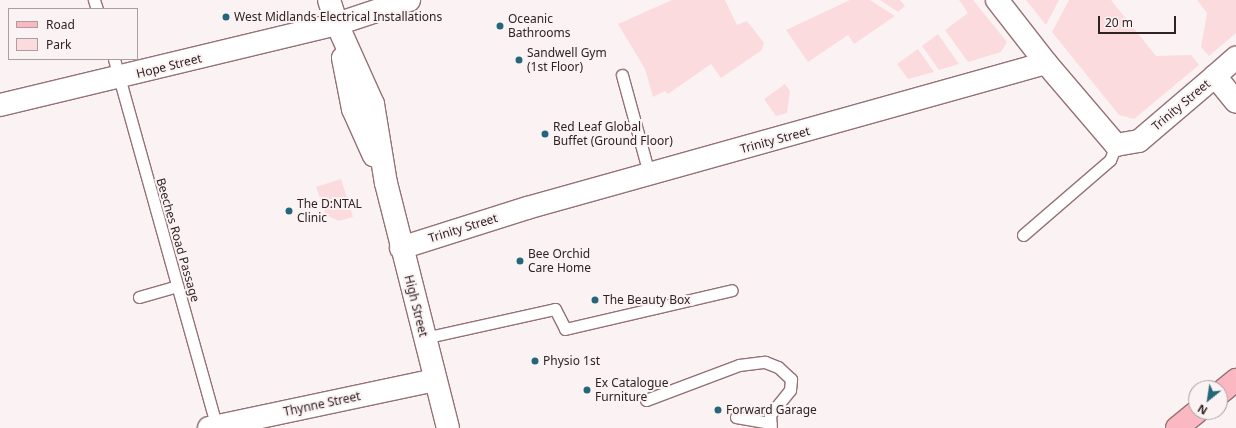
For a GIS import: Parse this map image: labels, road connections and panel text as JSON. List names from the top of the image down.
{
  "streets": {
    "street": [
      "Hope Street",
      "Trinity Street",
      "High Street",
      "Thynne Street"
    ],
    "lane": ["Beeches Road Passage"]
  },
  "crossings": [
    ["Hope Street", "Beeches Road Passage"],
    ["Hope Street", "High Street"],
    ["Trinity Street", "High Street"],
    ["Beeches Road Passage", "Thynne Street"],
    ["High Street", "Thynne Street"]
  ],
  "places": [
    "West Midlands Electrical Installations",
    "Oceanic Bathrooms",
    "Sandwell Gym (1st Floor)",
    "Red Leaf Global Buffet (Ground Floor)",
    "The D:NTAL Clinic",
    "Bee Orchid Care Home",
    "The Beauty Box",
    "Physio 1st",
    "Ex Catalogue Furniture",
    "Forward Garage"
  ],
  "legend": ["Road", "Park"],
  "scale_bar": "20 m",
  "north": "bottom left"
}
